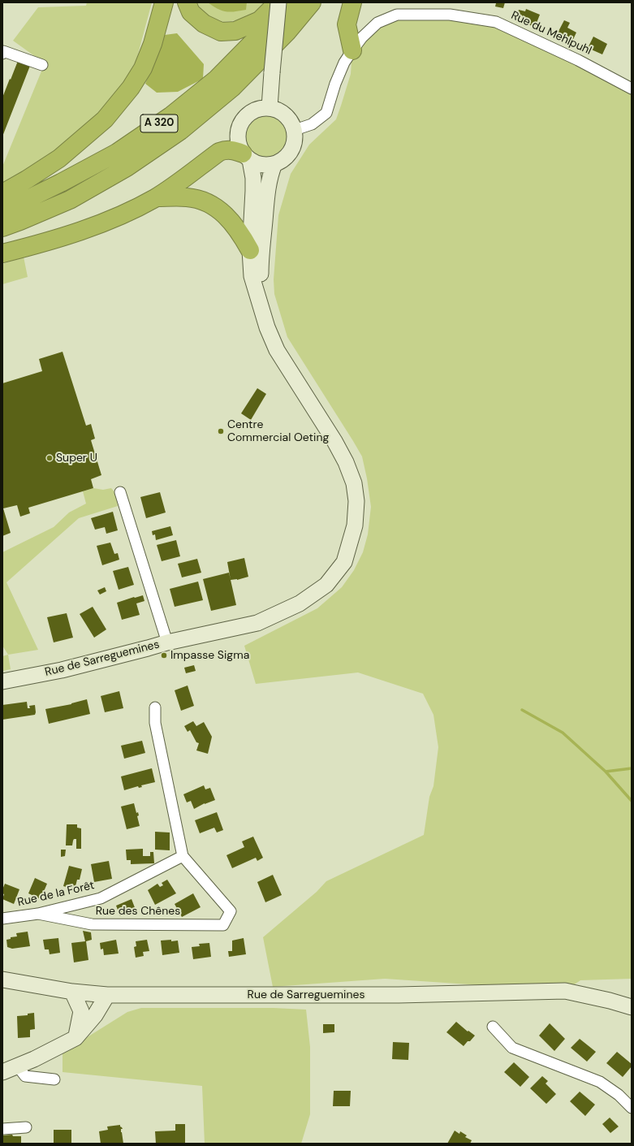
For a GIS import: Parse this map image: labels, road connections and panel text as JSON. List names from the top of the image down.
{
  "streets": {
    "highway": ["A 320"],
    "main road": ["Rue de Sarreguemines"],
    "street": ["Rue du Mehlpuhl", "Rue de la Forêt", "Rue des Chênes"]
  },
  "crossings": [
    ["Rue de la Forêt", "Rue des Chênes"]
  ],
  "places": ["Centre Commercial Oeting", "Super U", "Impasse Sigma"]
}
